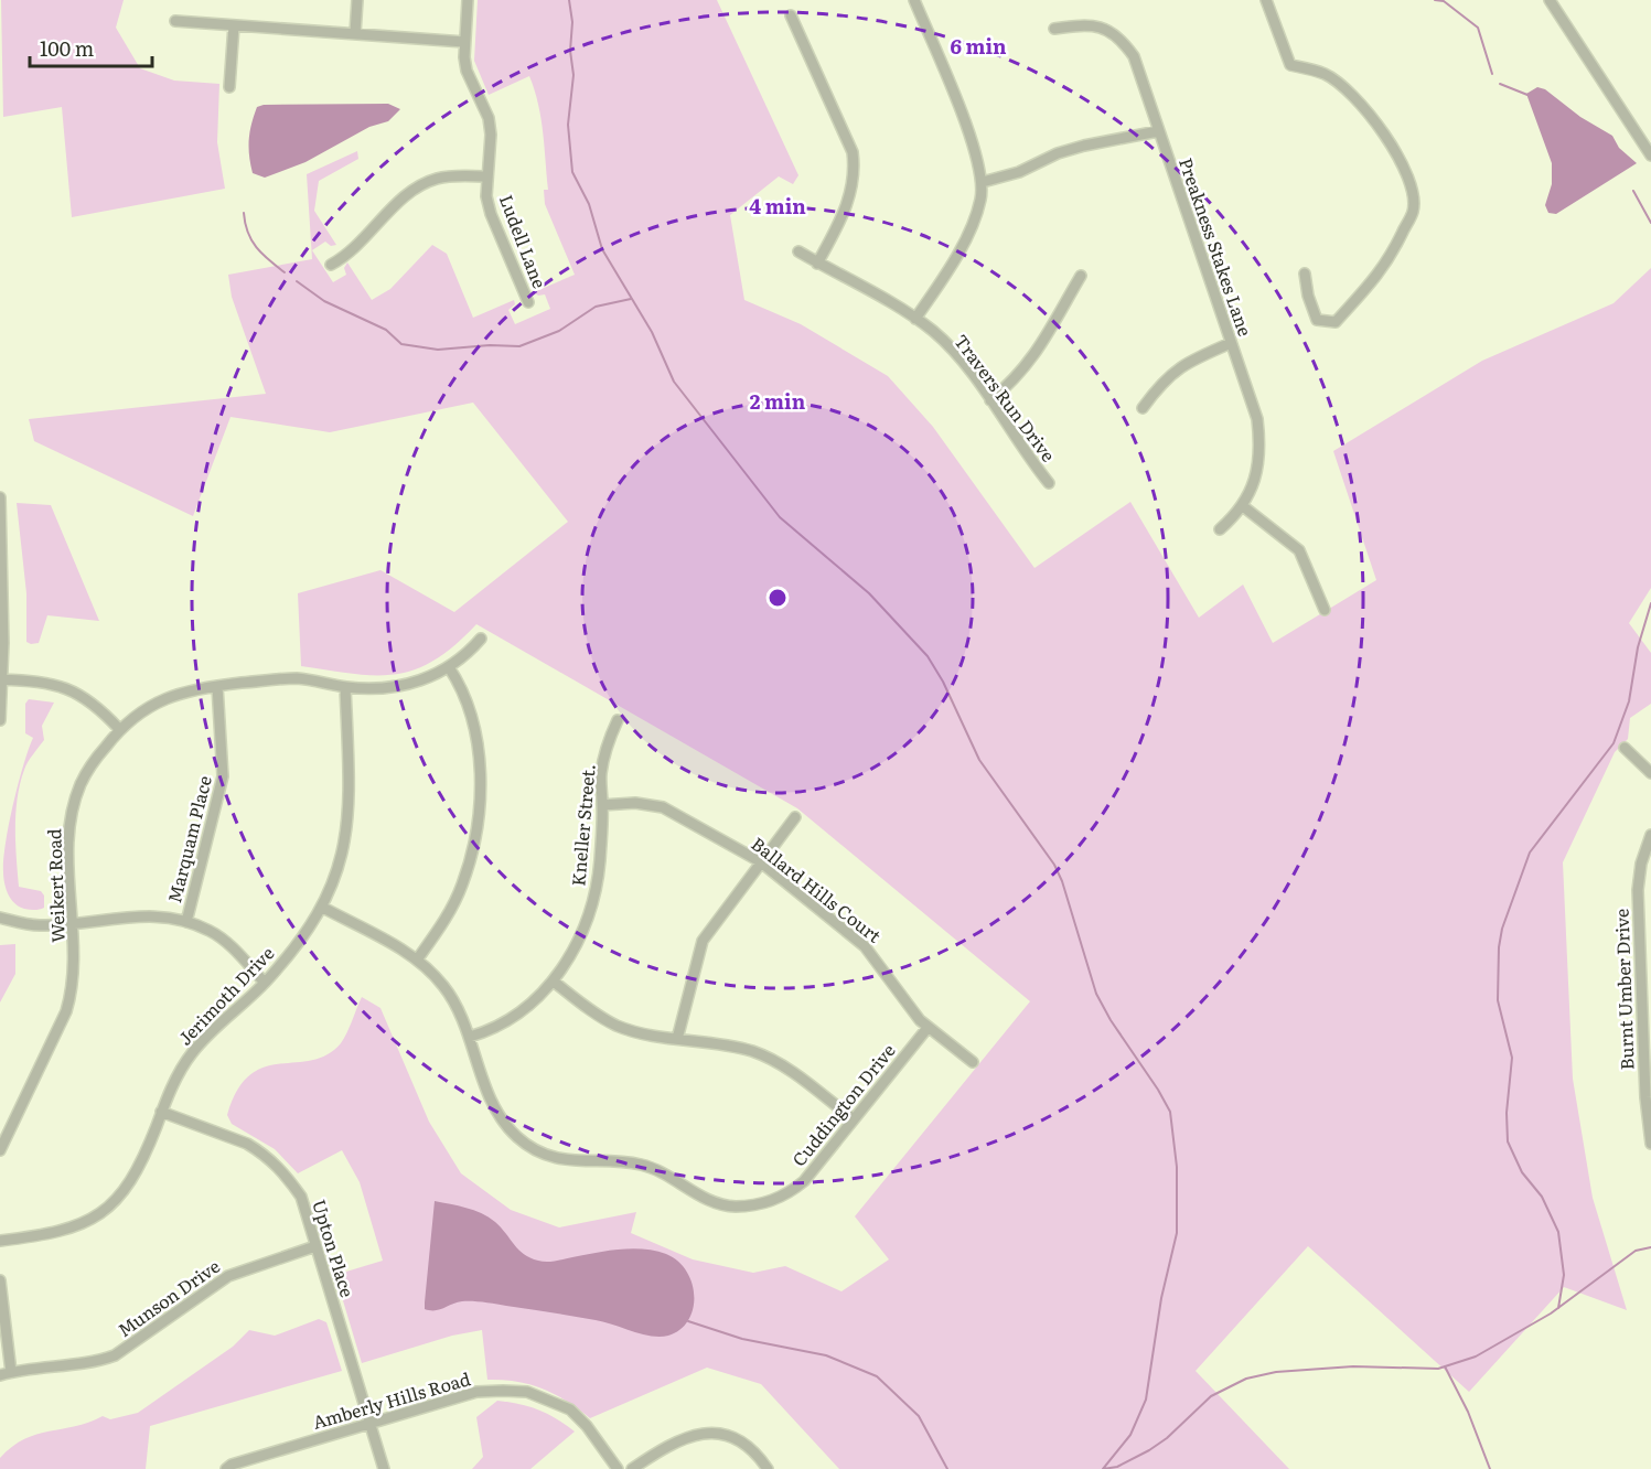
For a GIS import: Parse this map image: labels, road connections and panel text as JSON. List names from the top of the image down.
{
  "streets": {
    "street": [
      "Ludell Lane",
      "Preakness Stakes Lane",
      "Travers Run Drive",
      "Kneller Street.",
      "Marquam Place",
      "Weikert Road",
      "Ballard Hills Court",
      "Burnt Umber Drive",
      "Jerimoth Drive",
      "Cuddington Drive",
      "Upton Place",
      "Munson Drive",
      "Amberly Hills Road"
    ]
  },
  "crossings": [
    ["Kneller Street.", "Ballard Hills Court"],
    ["Kneller Street.", "Cuddington Drive"],
    ["Marquam Place", "Weikert Road"],
    ["Weikert Road", "Jerimoth Drive"],
    ["Ballard Hills Court", "Cuddington Drive"],
    ["Jerimoth Drive", "Cuddington Drive"],
    ["Jerimoth Drive", "Upton Place"],
    ["Upton Place", "Munson Drive"],
    ["Upton Place", "Amberly Hills Road"]
  ],
  "scale_bar": "100 m",
  "rings": ["6 min", "4 min", "2 min"]
}
